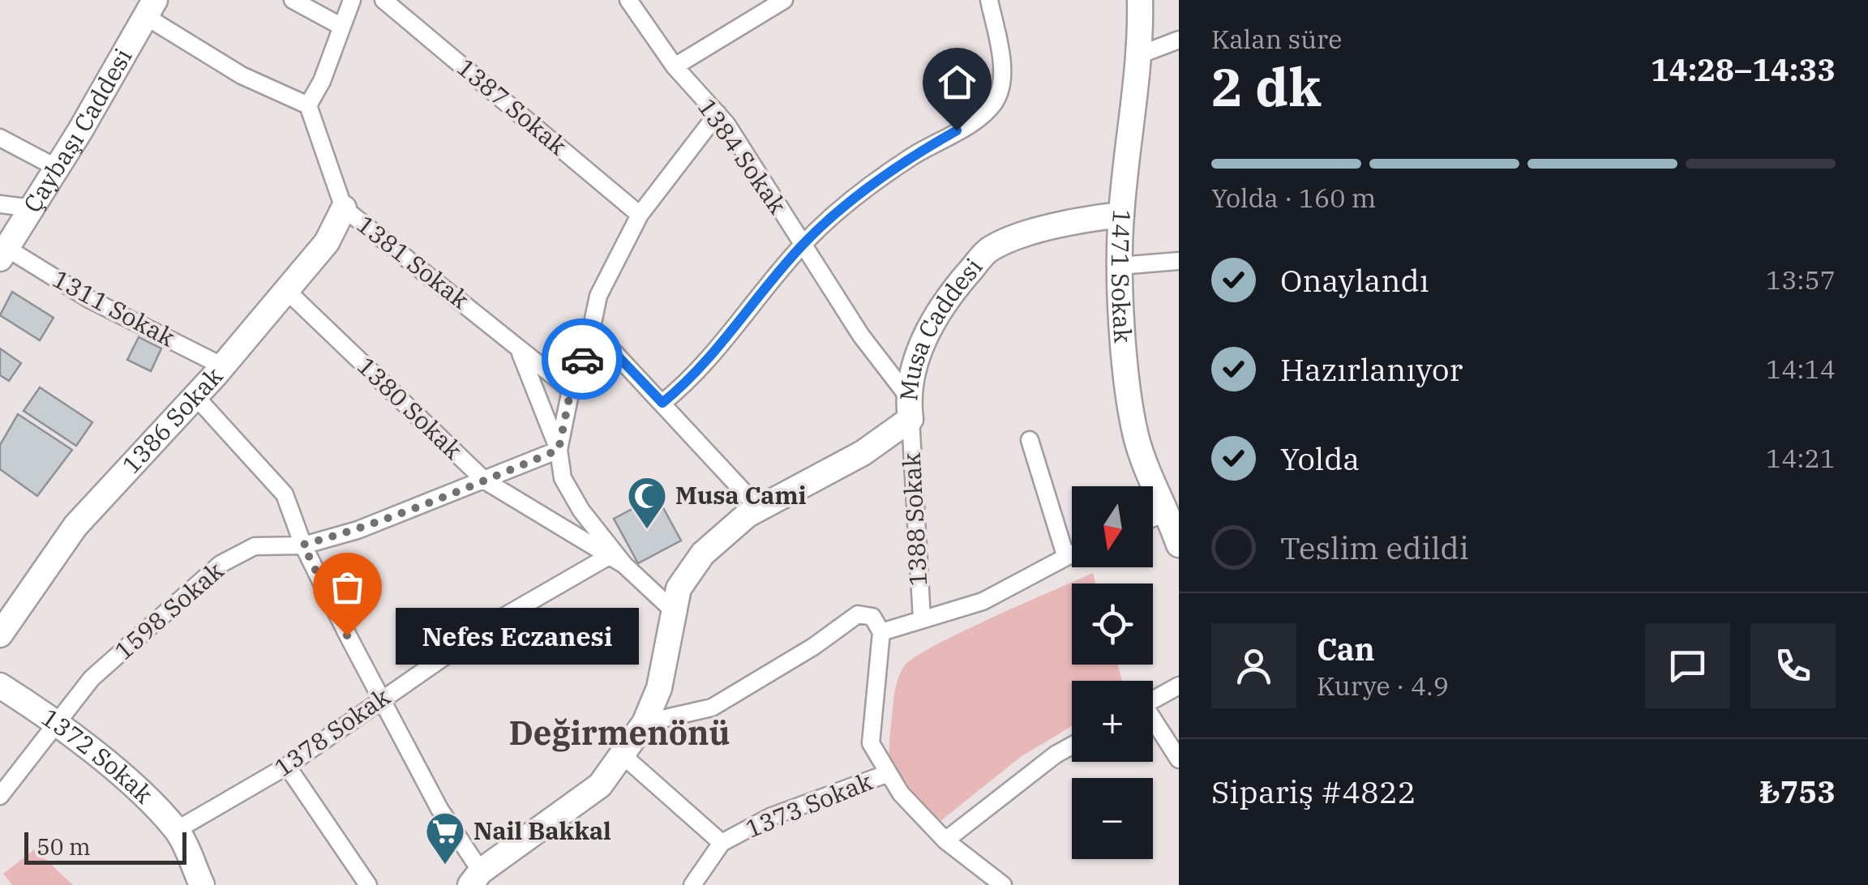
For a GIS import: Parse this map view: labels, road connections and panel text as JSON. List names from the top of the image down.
{
  "streets": {
    "street": [
      "1387 Sokak",
      "Çaybaşı Caddesi",
      "1384 Sokak",
      "1381 Sokak",
      "1471 Sokak",
      "1311 Sokak",
      "Musa Caddesi",
      "1380 Sokak",
      "1386 Sokak",
      "1388 Sokak",
      "1598 Sokak",
      "1378 Sokak",
      "1372 Sokak",
      "1373 Sokak"
    ]
  },
  "crossings": [
    ["Çaybaşı Caddesi", "1311 Sokak"],
    ["1384 Sokak", "Musa Caddesi"],
    ["1384 Sokak", "1388 Sokak"],
    ["1381 Sokak", "1380 Sokak"],
    ["1381 Sokak", "1386 Sokak"],
    ["1381 Sokak", "1598 Sokak"],
    ["1471 Sokak", "Musa Caddesi"],
    ["1311 Sokak", "1386 Sokak"],
    ["Musa Caddesi", "1380 Sokak"],
    ["Musa Caddesi", "1388 Sokak"],
    ["Musa Caddesi", "1373 Sokak"],
    ["1380 Sokak", "1386 Sokak"],
    ["1380 Sokak", "1598 Sokak"],
    ["1380 Sokak", "1378 Sokak"],
    ["1598 Sokak", "1372 Sokak"],
    ["1378 Sokak", "1372 Sokak"]
  ],
  "districts": ["Değirmenönü"],
  "places": {
    "mosque": ["Musa Cami"],
    "other": ["Nefes Eczanesi"],
    "supermarket": ["Nail Bakkal"]
  },
  "scale_bar": "50 m",
  "north": "bottom",
  "page": {
    "heading": ["2 dk", "Kalan süre", "14:28–14:33"],
    "panel": [
      "Can",
      "Kurye · 4.9",
      "Sipariş #4822",
      "₺753"
    ],
    "bar": "Yolda · 160 m",
    "list": [
      ["Onaylandı", "13:57"],
      ["Hazırlanıyor", "14:14"],
      ["Yolda", "14:21"],
      "Teslim edildi"
    ],
    "map_buttons": ["+", "−"],
    "bubble": "Nefes Eczanesi",
    "scale": "50 m"
  }
}
